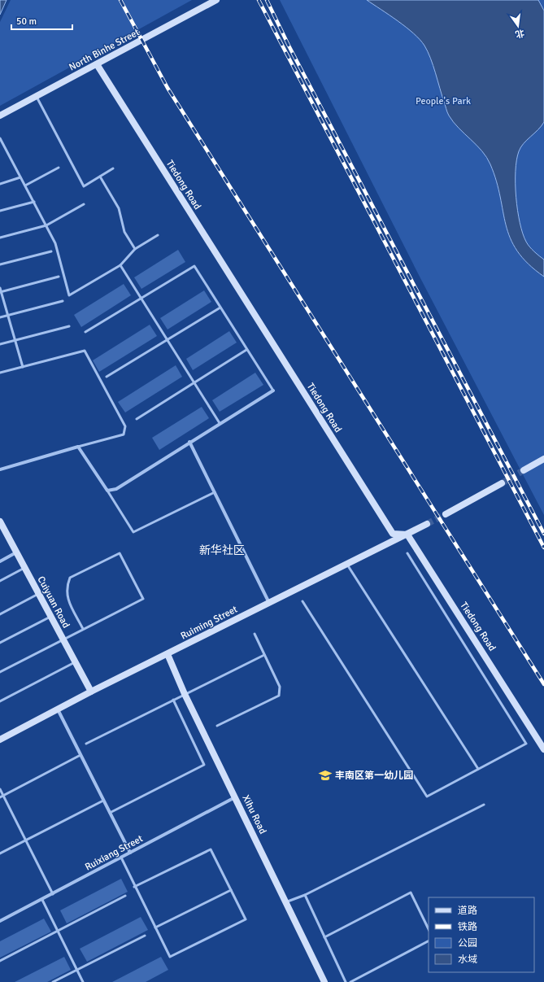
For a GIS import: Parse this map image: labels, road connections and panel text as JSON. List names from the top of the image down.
{
  "streets": {
    "street": [
      "North Binhe Street",
      "Tiedong Road",
      "Cuiyuan Road",
      "Ruiming Street",
      "Xihu Road",
      "Ruixiang Street"
    ]
  },
  "crossings": [
    ["North Binhe Street", "Tiedong Road"],
    ["Tiedong Road", "Ruiming Street"],
    ["Cuiyuan Road", "Ruiming Street"],
    ["Ruiming Street", "Xihu Road"],
    ["Xihu Road", "Ruixiang Street"]
  ],
  "districts": ["新华社区"],
  "parks": ["People's Park"],
  "places": {
    "school or university": ["丰南区第一幼儿园"]
  },
  "legend": [
    "道路",
    "铁路",
    "公园",
    "水域"
  ],
  "scale_bar": "50 m",
  "north": "bottom"
}
